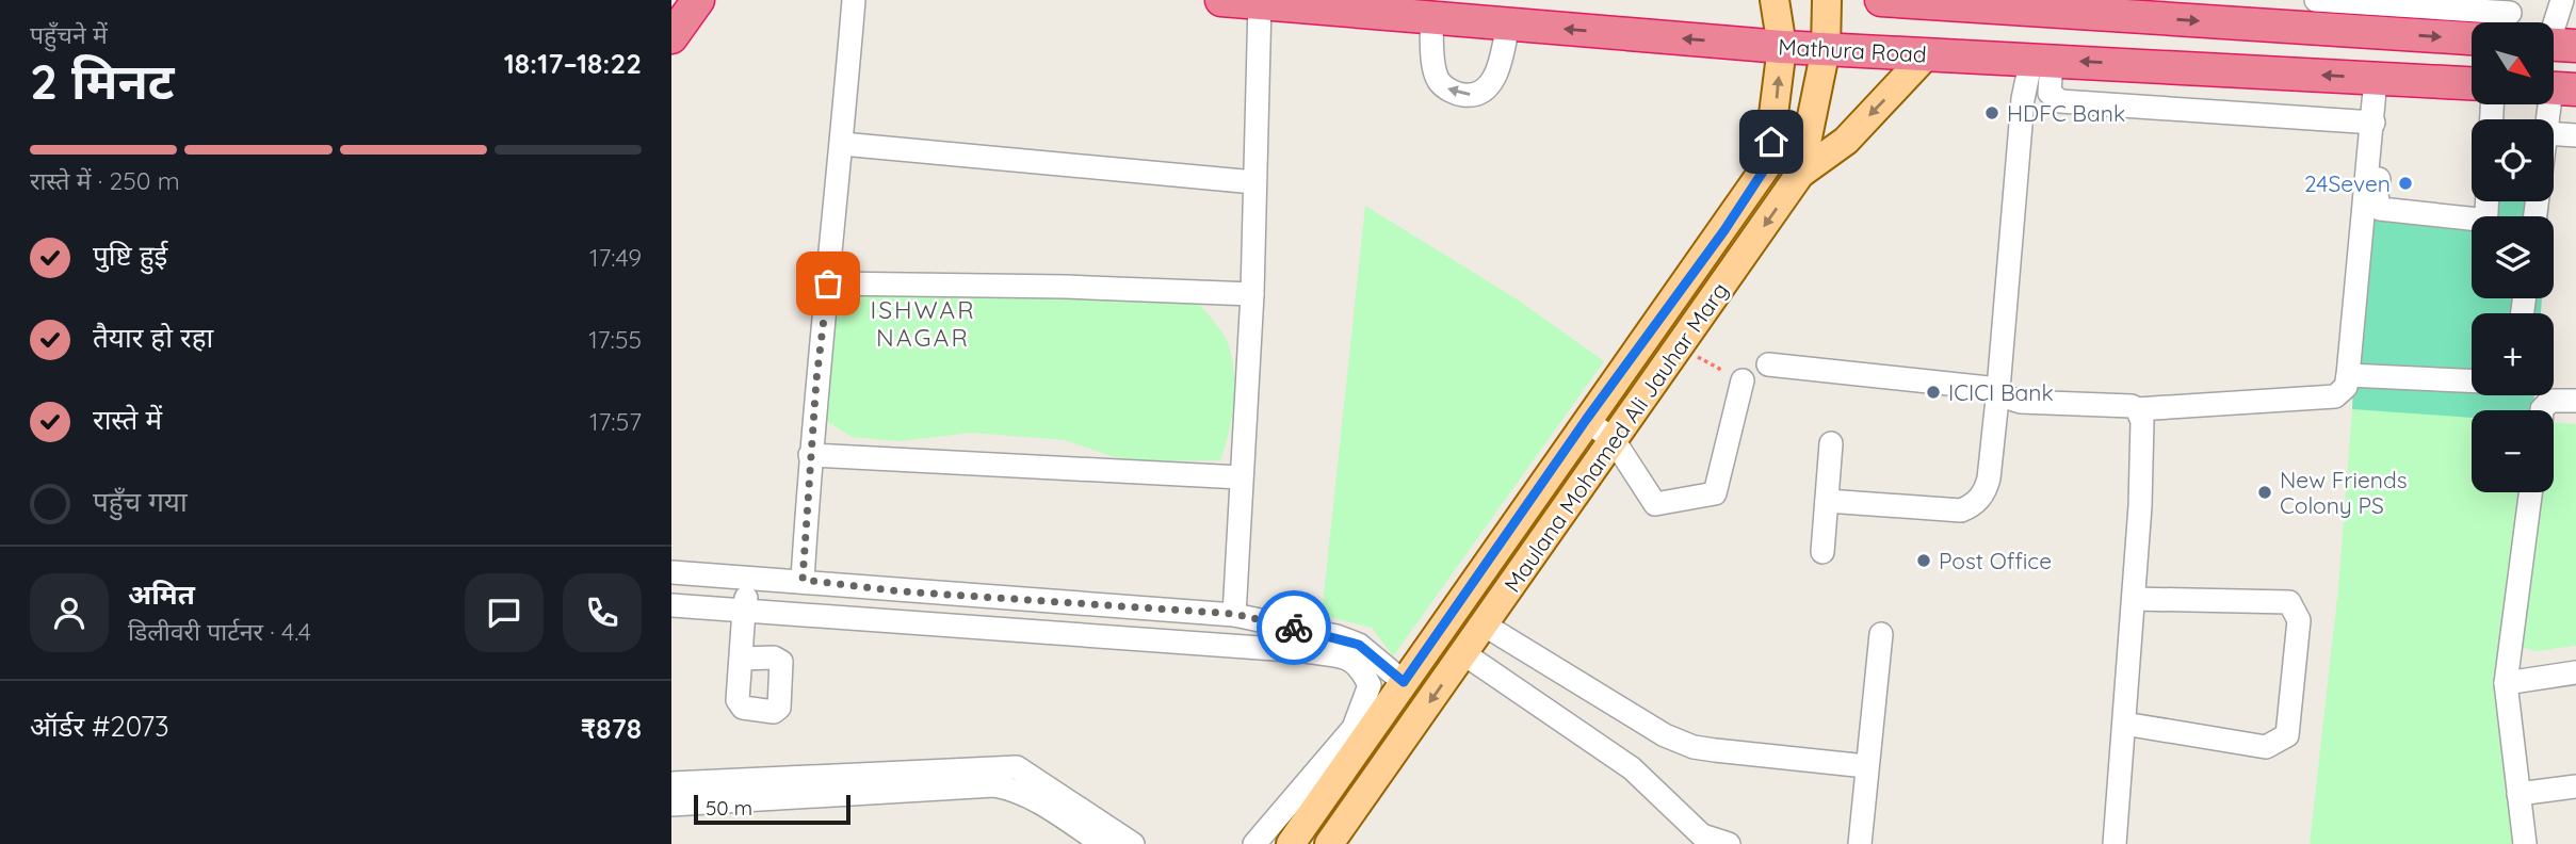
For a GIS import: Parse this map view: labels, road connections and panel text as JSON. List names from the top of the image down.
{
  "streets": {
    "highway": ["Mathura Road"],
    "main road": ["Maulana Mohamed Ali Jauhar Marg"]
  },
  "crossings": [
    ["Mathura Road", "Maulana Mohamed Ali Jauhar Marg"]
  ],
  "districts": ["ISHWAR NAGAR"],
  "places": [
    "HDFC Bank",
    "24Seven",
    "ICICI Bank",
    "New Friends Colony PS",
    "Post Office"
  ],
  "scale_bar": "50 m",
  "north": "bottom right",
  "page": {
    "heading": ["2 मिनट", "पहुँचने में", "18:17–18:22"],
    "panel": [
      "अमित",
      "डिलीवरी पार्टनर · 4.4",
      "ऑर्डर #2073",
      "₹878"
    ],
    "map_buttons": ["+", "−"],
    "bar": "रास्ते में · 250 m",
    "list": [
      ["पुष्टि हुई", "17:49"],
      ["तैयार हो रहा", "17:55"],
      ["रास्ते में", "17:57"],
      "पहुँच गया"
    ],
    "scale": "50 m"
  }
}
